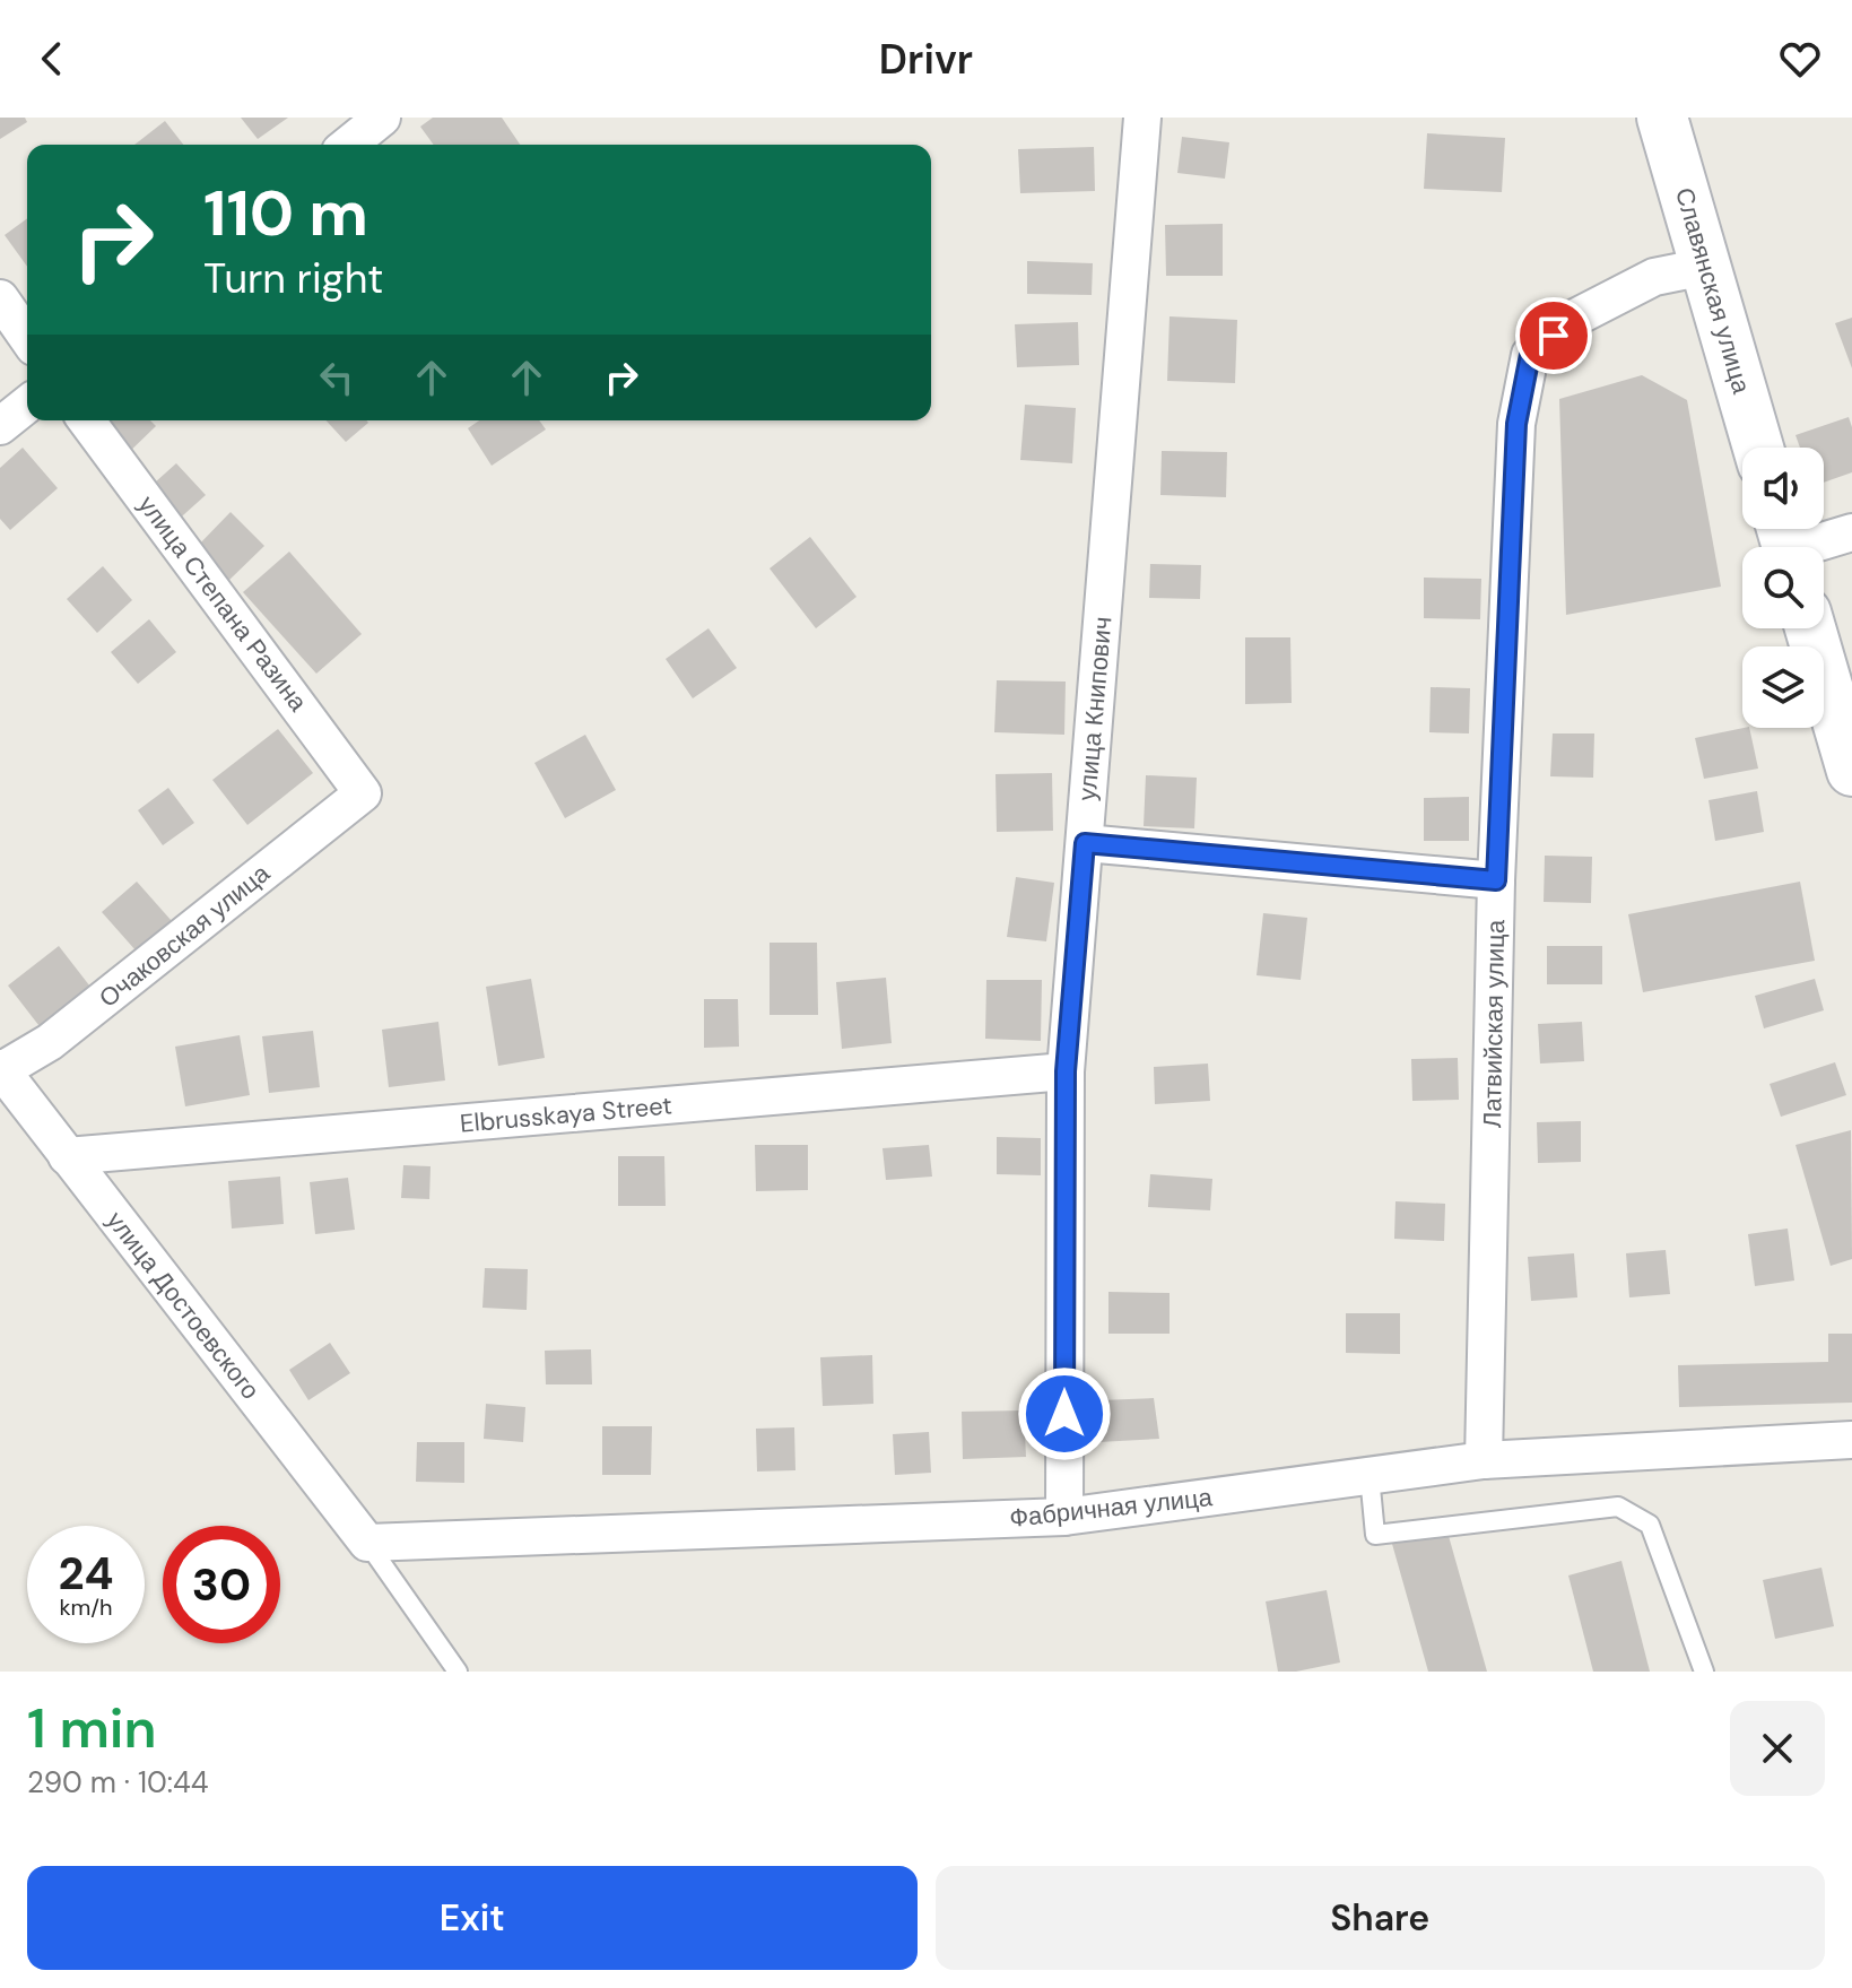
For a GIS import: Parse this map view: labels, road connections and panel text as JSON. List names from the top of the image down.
{
  "streets": {
    "main road": ["Славянская улица"],
    "street": [
      "улица Степана Разина",
      "улица Книпович",
      "Очаковская улица",
      "Латвийская улица",
      "Elbrusskaya Street",
      "улица Достоевского",
      "Фабричная улица"
    ]
  },
  "crossings": [
    ["Славянская улица", "Латвийская улица"],
    ["улица Степана Разина", "Очаковская улица"],
    ["улица Книпович", "Elbrusskaya Street"],
    ["улица Книпович", "Фабричная улица"],
    ["Очаковская улица", "улица Достоевского"],
    ["Латвийская улица", "Фабричная улица"],
    ["Elbrusskaya Street", "улица Достоевского"],
    ["улица Достоевского", "Фабричная улица"]
  ],
  "page": {
    "header": "Drivr",
    "turn": ["110 m", "Turn right"],
    "speed": "24 km/h",
    "limit": "30",
    "heading": ["1 min", "290 m · 10:44"],
    "buttons": ["Exit", "Share"]
  }
}
